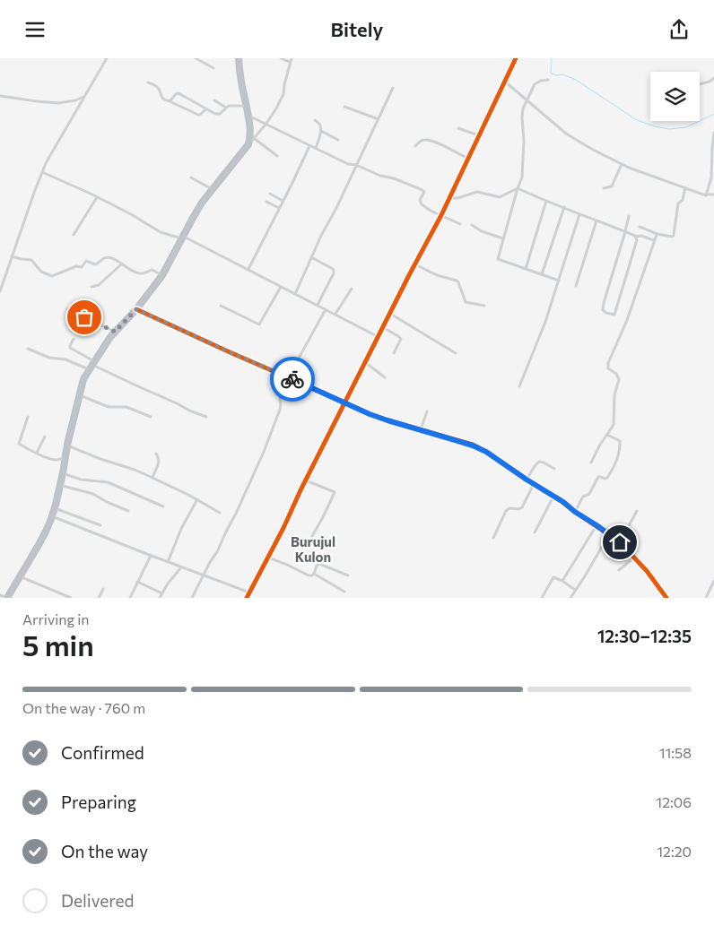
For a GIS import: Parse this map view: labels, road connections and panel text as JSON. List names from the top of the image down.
{
  "districts": ["Burujul Kulon"],
  "page": {
    "header": "Bitely",
    "heading": ["5 min", "Arriving in", "12:30–12:35"],
    "bar": "On the way · 760 m",
    "list": [
      ["Confirmed", "11:58"],
      ["Preparing", "12:06"],
      ["On the way", "12:20"],
      "Delivered"
    ]
  }
}
